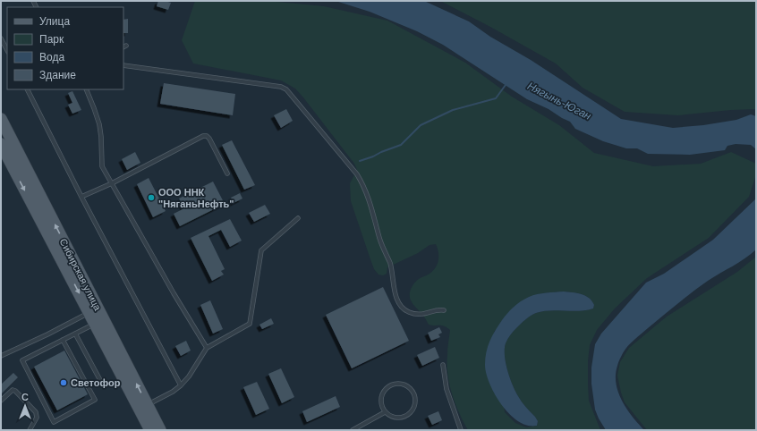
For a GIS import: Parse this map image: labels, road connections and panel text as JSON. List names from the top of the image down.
{
  "streets": {
    "main road": ["Сибирская улица"]
  },
  "water": ["Нягынь-Юган"],
  "places": ["ООО ННК \"НяганьНефть\"", "Светофор"],
  "legend": [
    "Улица",
    "Парк",
    "Вода",
    "Здание"
  ],
  "north": "top"
}
